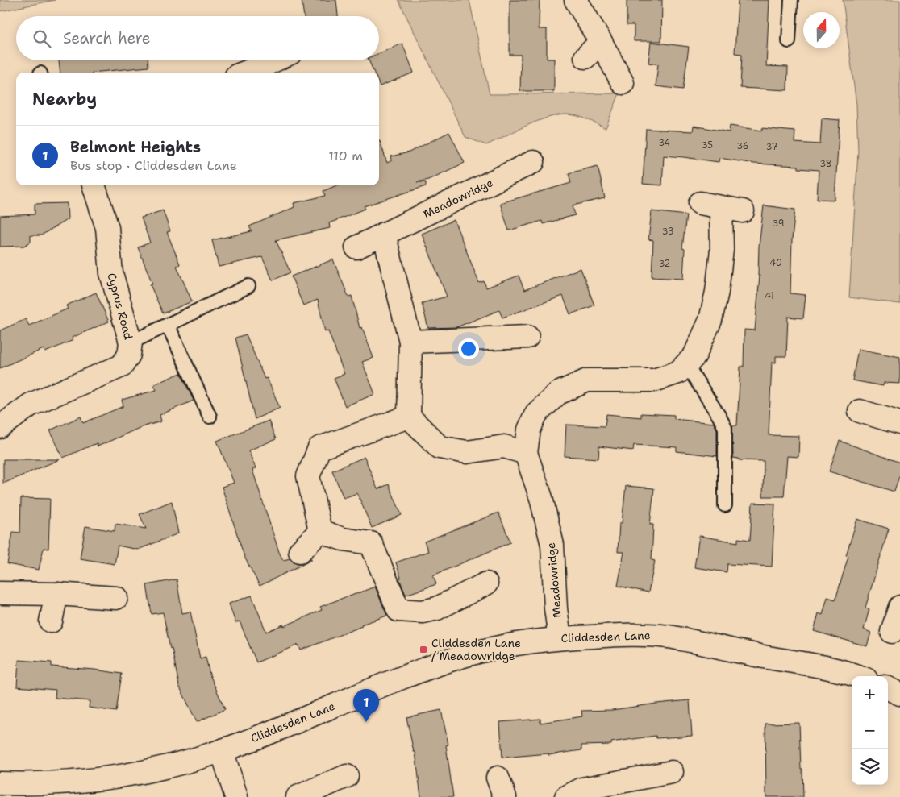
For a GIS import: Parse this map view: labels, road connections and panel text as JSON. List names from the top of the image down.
{
  "streets": {
    "street": ["Meadowridge", "Cyprus Road", "Cliddesden Lane"]
  },
  "crossings": [
    ["Meadowridge", "Cliddesden Lane"]
  ],
  "places": {
    "transit": ["Cliddesden Lane / Meadowridge"]
  },
  "house_numbers": [
    "34",
    "35",
    "36",
    "37",
    "38",
    "39",
    "33",
    "40",
    "32",
    "41"
  ],
  "north": "top",
  "page": {
    "search": "Search here",
    "heading": "Nearby",
    "list": [
      {
        "mark": "1",
        "name": "Belmont Heights",
        "note": "Bus stop · Cliddesden Lane",
        "value": "110 m"
      }
    ],
    "map_buttons": ["+", "−"],
    "pins": "1"
  }
}
